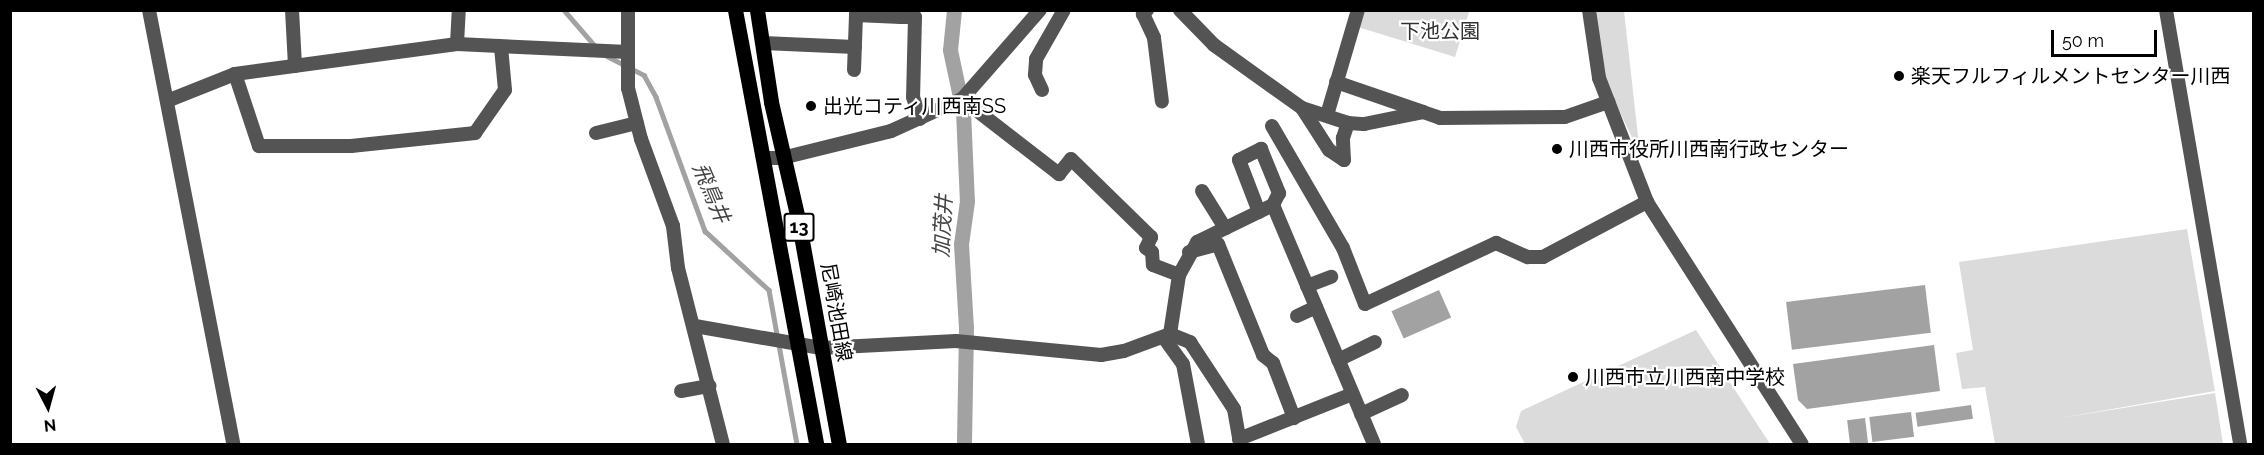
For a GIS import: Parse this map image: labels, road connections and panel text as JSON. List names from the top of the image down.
{
  "streets": {
    "main road": ["13", "尼崎池田線"]
  },
  "water": ["飛鳥井", "加茂井"],
  "parks": ["下池公園"],
  "places": [
    "楽天フルフィルメントセンター川西",
    "出光コティ川西南SS",
    "川西市役所川西南行政センター",
    "川西市立川西南中学校"
  ],
  "scale_bar": "50 m",
  "north": "bottom"
}
